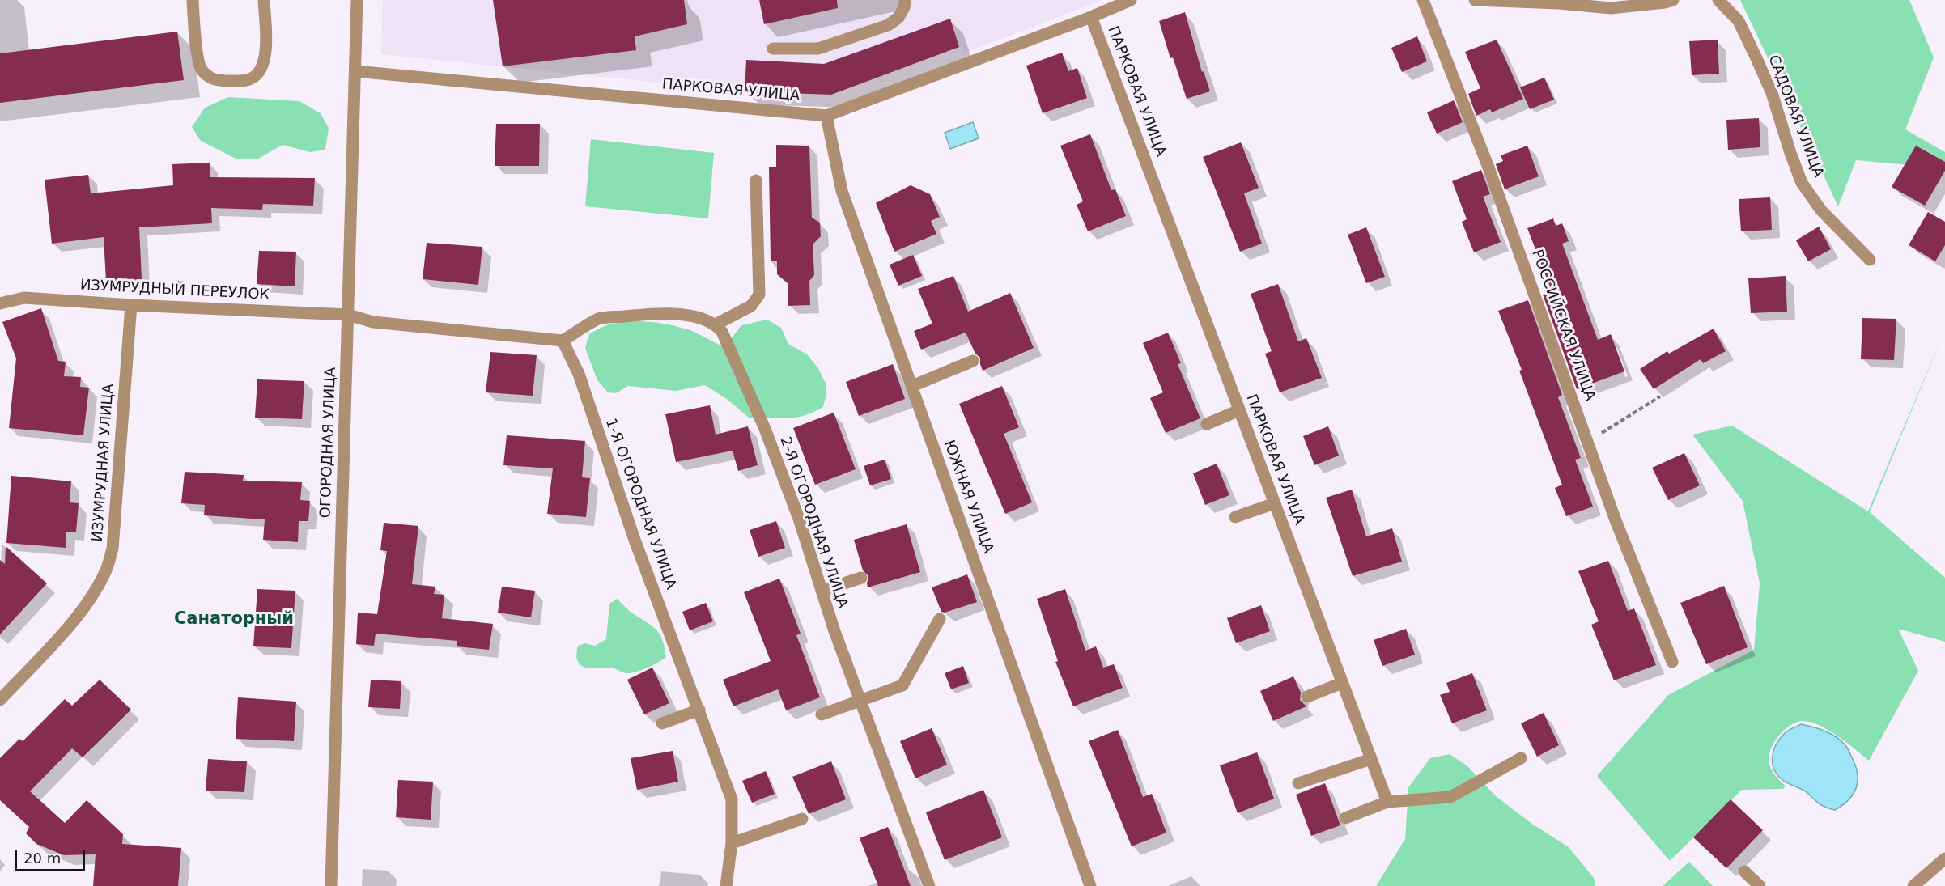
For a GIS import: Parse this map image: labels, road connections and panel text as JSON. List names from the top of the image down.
{
  "streets": {
    "street": [
      "ПАРКОВАЯ УЛИЦА",
      "САДОВАЯ УЛИЦА",
      "ИЗУМРУДНЫЙ ПЕРЕУЛОК",
      "РОССИЙСКАЯ УЛИЦА",
      "ОГОРОДНАЯ УЛИЦА",
      "ИЗУМРУДНАЯ УЛИЦА",
      "ЮЖНАЯ УЛИЦА",
      "1-Я ОГОРОДНАЯ УЛИЦА",
      "2-Я ОГОРОДНАЯ УЛИЦА"
    ]
  },
  "crossings": [
    ["ПАРКОВАЯ УЛИЦА", "ОГОРОДНАЯ УЛИЦА"],
    ["ПАРКОВАЯ УЛИЦА", "ЮЖНАЯ УЛИЦА"],
    ["ИЗУМРУДНЫЙ ПЕРЕУЛОК", "ОГОРОДНАЯ УЛИЦА"],
    ["ИЗУМРУДНЫЙ ПЕРЕУЛОК", "ИЗУМРУДНАЯ УЛИЦА"]
  ],
  "districts": ["Санаторный"],
  "scale_bar": "20 m"
}
